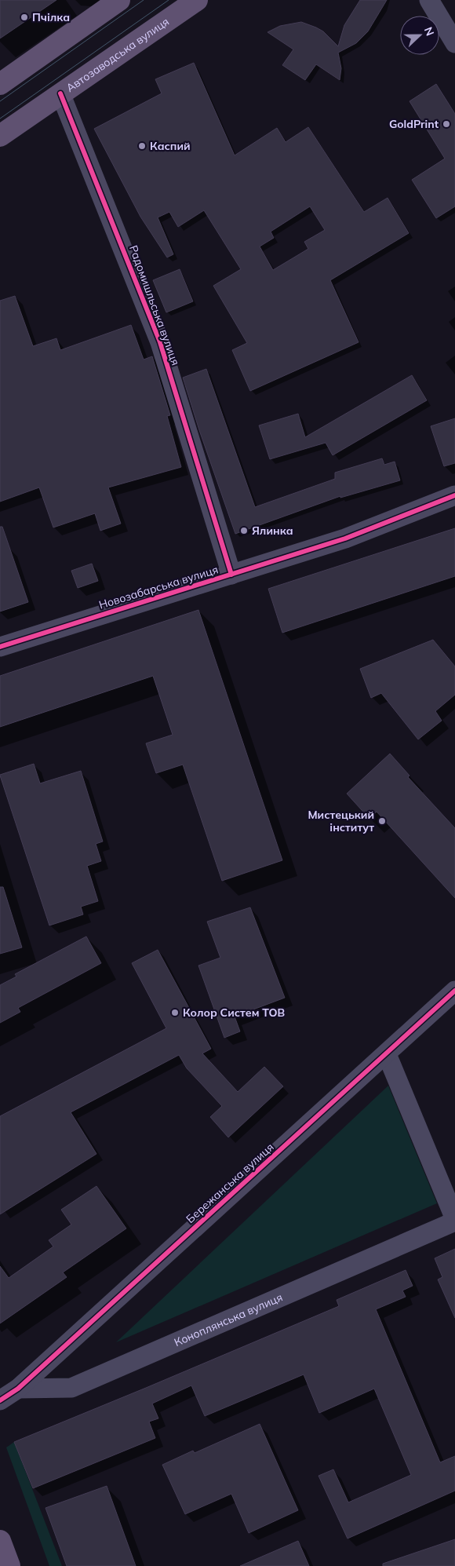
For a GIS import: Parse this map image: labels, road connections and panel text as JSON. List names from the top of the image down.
{
  "streets": {
    "main road": ["Автозаводська вулиця"],
    "street": [
      "Радомишльська вулиця",
      "Новозабарська вулиця",
      "Бережанська вулиця",
      "Коноплянська вулиця"
    ]
  },
  "crossings": [
    ["Автозаводська вулиця", "Радомишльська вулиця"],
    ["Радомишльська вулиця", "Новозабарська вулиця"],
    ["Бережанська вулиця", "Коноплянська вулиця"]
  ],
  "places": [
    "Пчілка",
    "GoldPrint",
    "Каспий",
    "Ялинка",
    "Мистецький інститут",
    "Колор Систем ТОВ"
  ],
  "north": "right"
}
